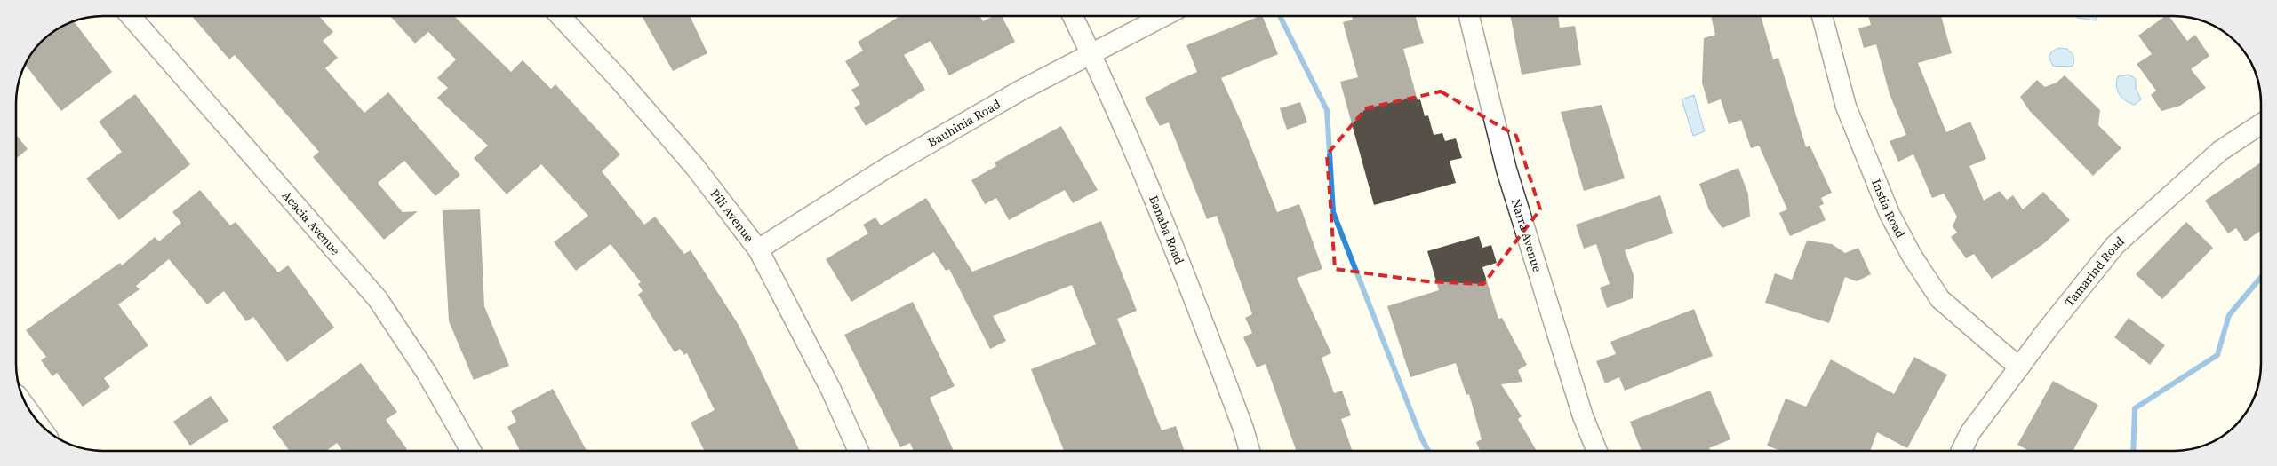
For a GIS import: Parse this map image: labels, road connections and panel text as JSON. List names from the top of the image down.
{
  "streets": {
    "street": [
      "Bauhinia Road",
      "Instia Road",
      "Pili Avenue",
      "Acacia Avenue",
      "Banaba Road",
      "Narra Avenue",
      "Tamarind Road"
    ]
  },
  "crossings": [
    ["Bauhinia Road", "Pili Avenue"],
    ["Bauhinia Road", "Banaba Road"],
    ["Instia Road", "Tamarind Road"]
  ]
}
